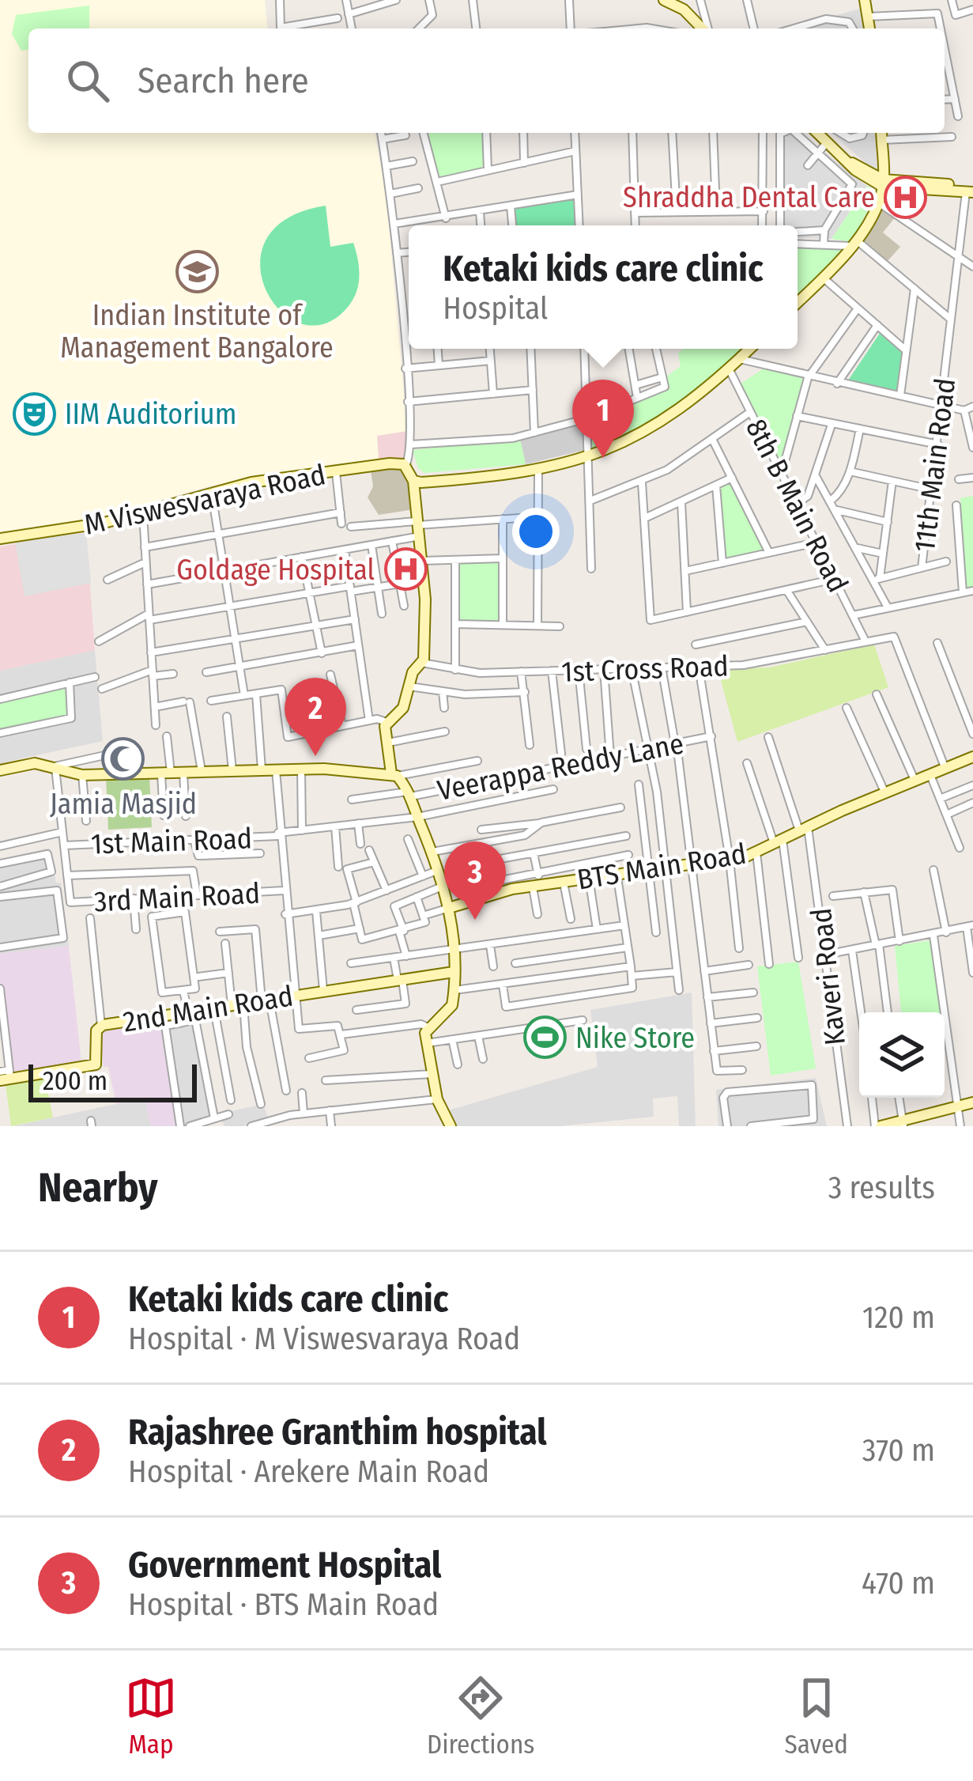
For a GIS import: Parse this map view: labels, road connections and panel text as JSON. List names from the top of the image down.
{
  "streets": {
    "street": [
      "11th Main Road",
      "M Viswesvaraya Road",
      "8th B Main Road",
      "1st Cross Road",
      "Veerappa Reddy Lane",
      "1st Main Road",
      "BTS Main Road",
      "3rd Main Road",
      "Kaveri Road",
      "2nd Main Road"
    ]
  },
  "crossings": [
    ["8th B Main Road", "1st Cross Road"],
    ["BTS Main Road", "Kaveri Road"]
  ],
  "places": {
    "hospital": ["Shraddha Dental Care", "Goldage Hospital"],
    "school or university": ["Indian Institute of Management Bangalore"],
    "theatre": ["IIM Auditorium"],
    "mosque": ["Jamia Masjid"],
    "sports": ["Nike Store"]
  },
  "scale_bar": "200 m",
  "page": {
    "search": "Search here",
    "popup": ["Ketaki kids care clinic", "Hospital"],
    "pins": ["1", "2", "3"],
    "scale": "200 m",
    "heading": ["Nearby", "3 results"],
    "list": [
      {
        "mark": "1",
        "name": "Ketaki kids care clinic",
        "note": "Hospital · M Viswesvaraya Road",
        "value": "120 m"
      },
      {
        "mark": "2",
        "name": "Rajashree Granthim hospital",
        "note": "Hospital · Arekere Main Road",
        "value": "370 m"
      },
      {
        "mark": "3",
        "name": "Government Hospital",
        "note": "Hospital · BTS Main Road",
        "value": "470 m"
      }
    ],
    "nav": ["Map", "Directions", "Saved"]
  }
}
